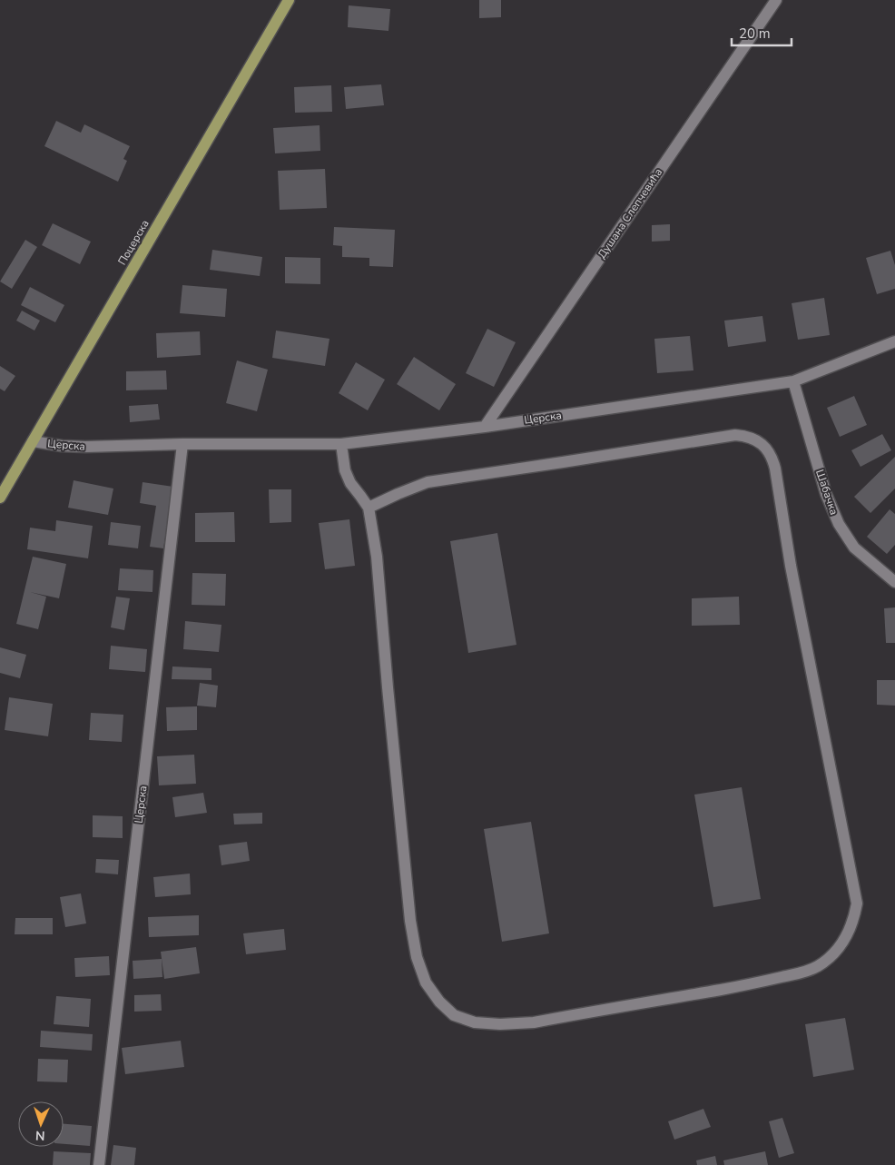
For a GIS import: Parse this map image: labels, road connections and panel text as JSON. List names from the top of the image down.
{
  "streets": {
    "main road": ["Поцерска"],
    "street": ["Душана Слепчевића", "Церска", "Шабачка"]
  },
  "crossings": [
    ["Душана Слепчевића", "Церска"],
    ["Поцерска", "Церска"],
    ["Церска", "Шабачка"]
  ],
  "scale_bar": "20 m",
  "north": "bottom"
}
